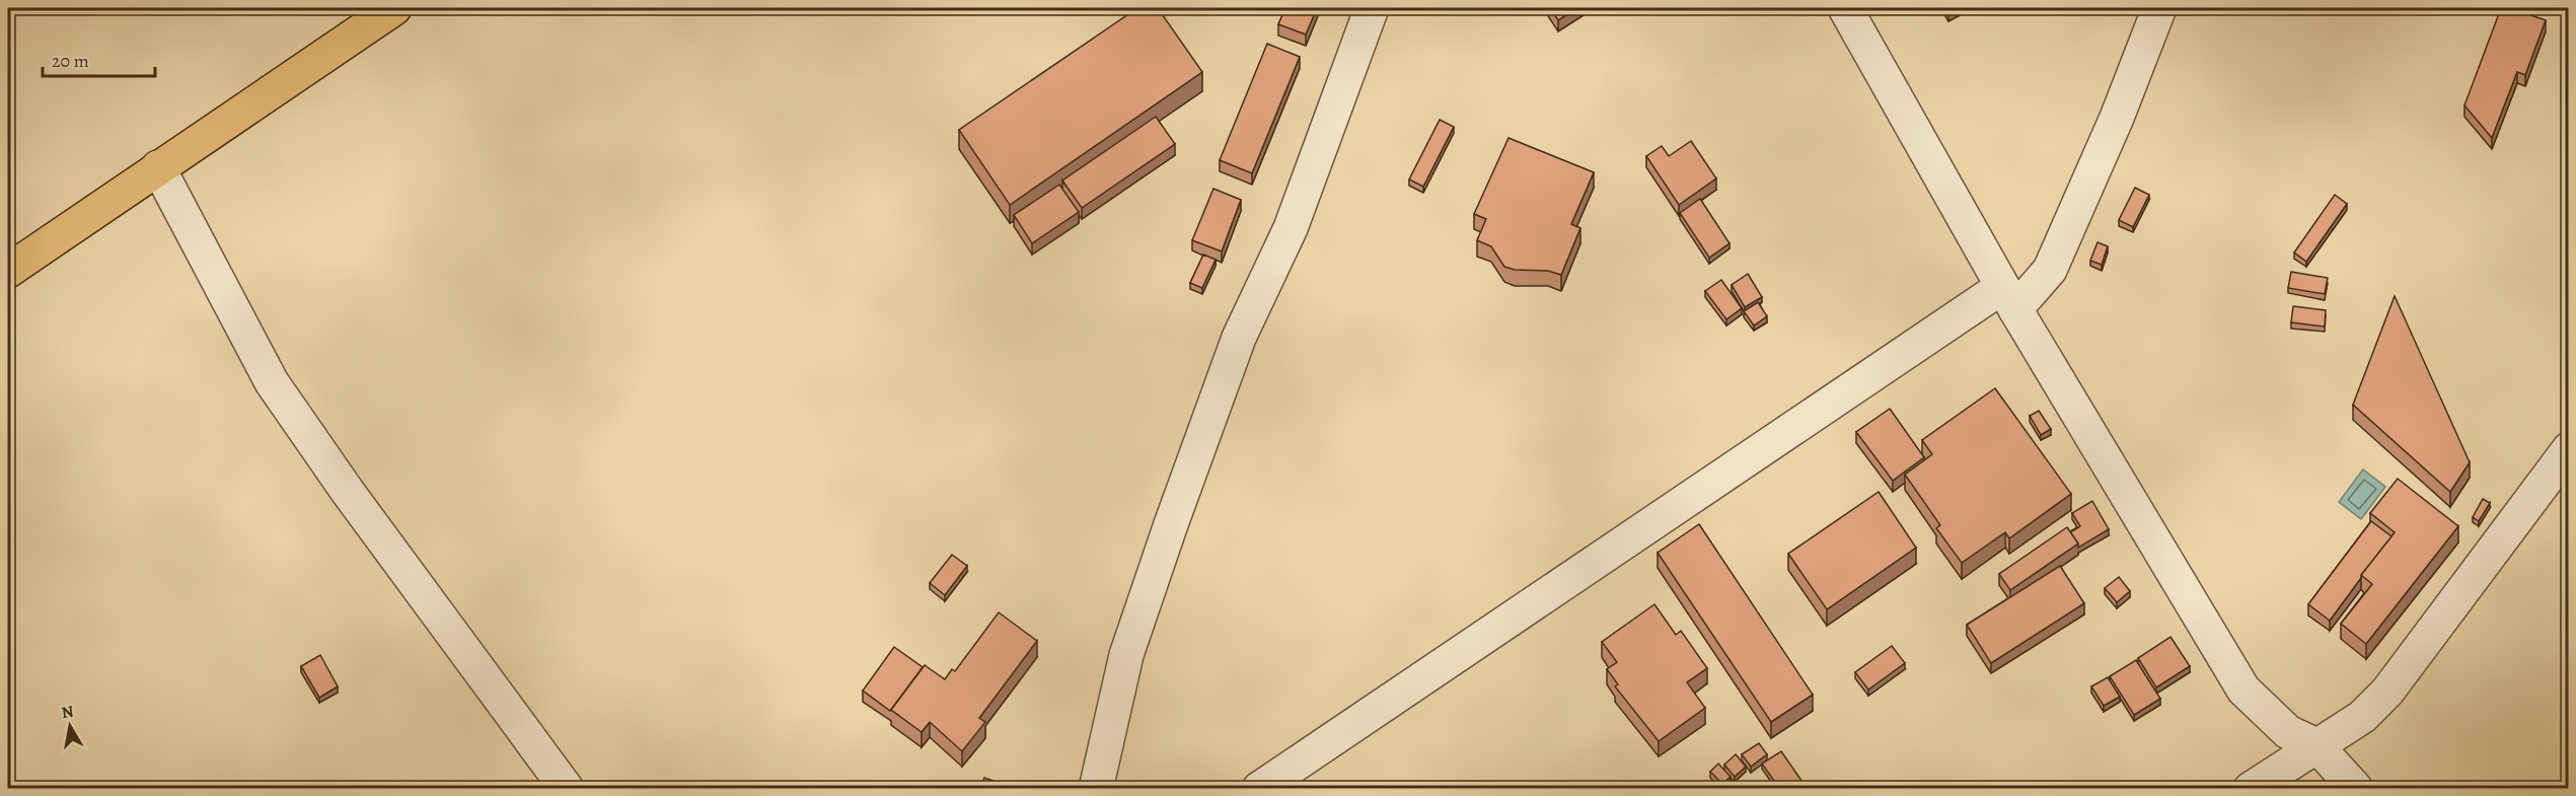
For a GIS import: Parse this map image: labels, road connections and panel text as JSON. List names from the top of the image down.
{
  "scale_bar": "20 m",
  "north": "top"
}
